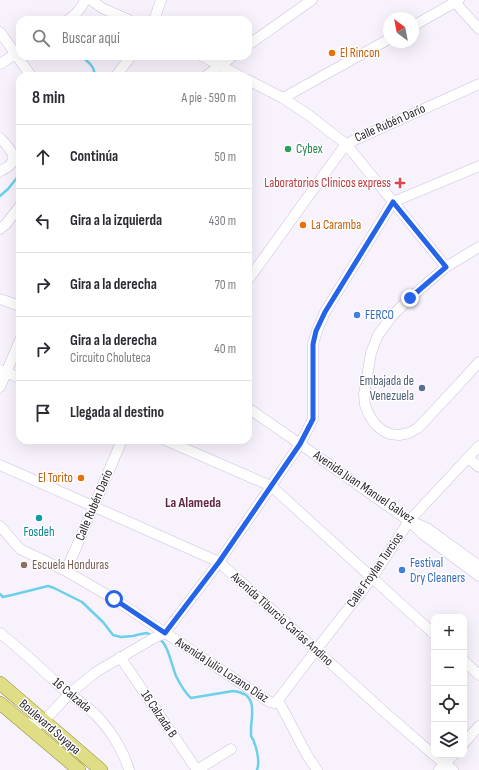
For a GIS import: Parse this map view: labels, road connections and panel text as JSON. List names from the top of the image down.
{
  "streets": {
    "main road": ["Boulevard Suyapa"],
    "street": [
      "Calle Rubén Darío",
      "Avenida Juan Manuel Galvez",
      "Calle Froylan Turcios",
      "Avenida Tiburcio Carías Andino",
      "Avenida Julio Lozano Díaz",
      "16 Calzada",
      "16 Calzada B"
    ]
  },
  "crossings": [
    ["Calle Rubén Darío", "Avenida Tiburcio Carías Andino"],
    ["Calle Rubén Darío", "Avenida Julio Lozano Díaz"],
    ["Avenida Juan Manuel Galvez", "Calle Froylan Turcios"],
    ["Calle Froylan Turcios", "Avenida Tiburcio Carías Andino"],
    ["Calle Froylan Turcios", "Avenida Julio Lozano Díaz"]
  ],
  "districts": ["La Alameda"],
  "places": {
    "other": [
      "El Rincon",
      "Cybex",
      "La Caramba",
      "FERCO",
      "Embajada de Venezuela",
      "El Torito",
      "Fosdeh",
      "Escuela Honduras",
      "Festival Dry Cleaners"
    ],
    "health": ["Laboratorios Clinicos express"]
  },
  "north": "top left",
  "page": {
    "search": "Buscar aquí",
    "heading": ["8 min", "A pie · 590 m"],
    "list": [
      ["Continúa", "50 m"],
      ["Gira a la izquierda", "430 m"],
      ["Gira a la derecha", "70 m"],
      ["Gira a la derecha", "Circuito Choluteca", "40 m"],
      "Llegada al destino"
    ],
    "map_buttons": ["+", "−"]
  }
}
